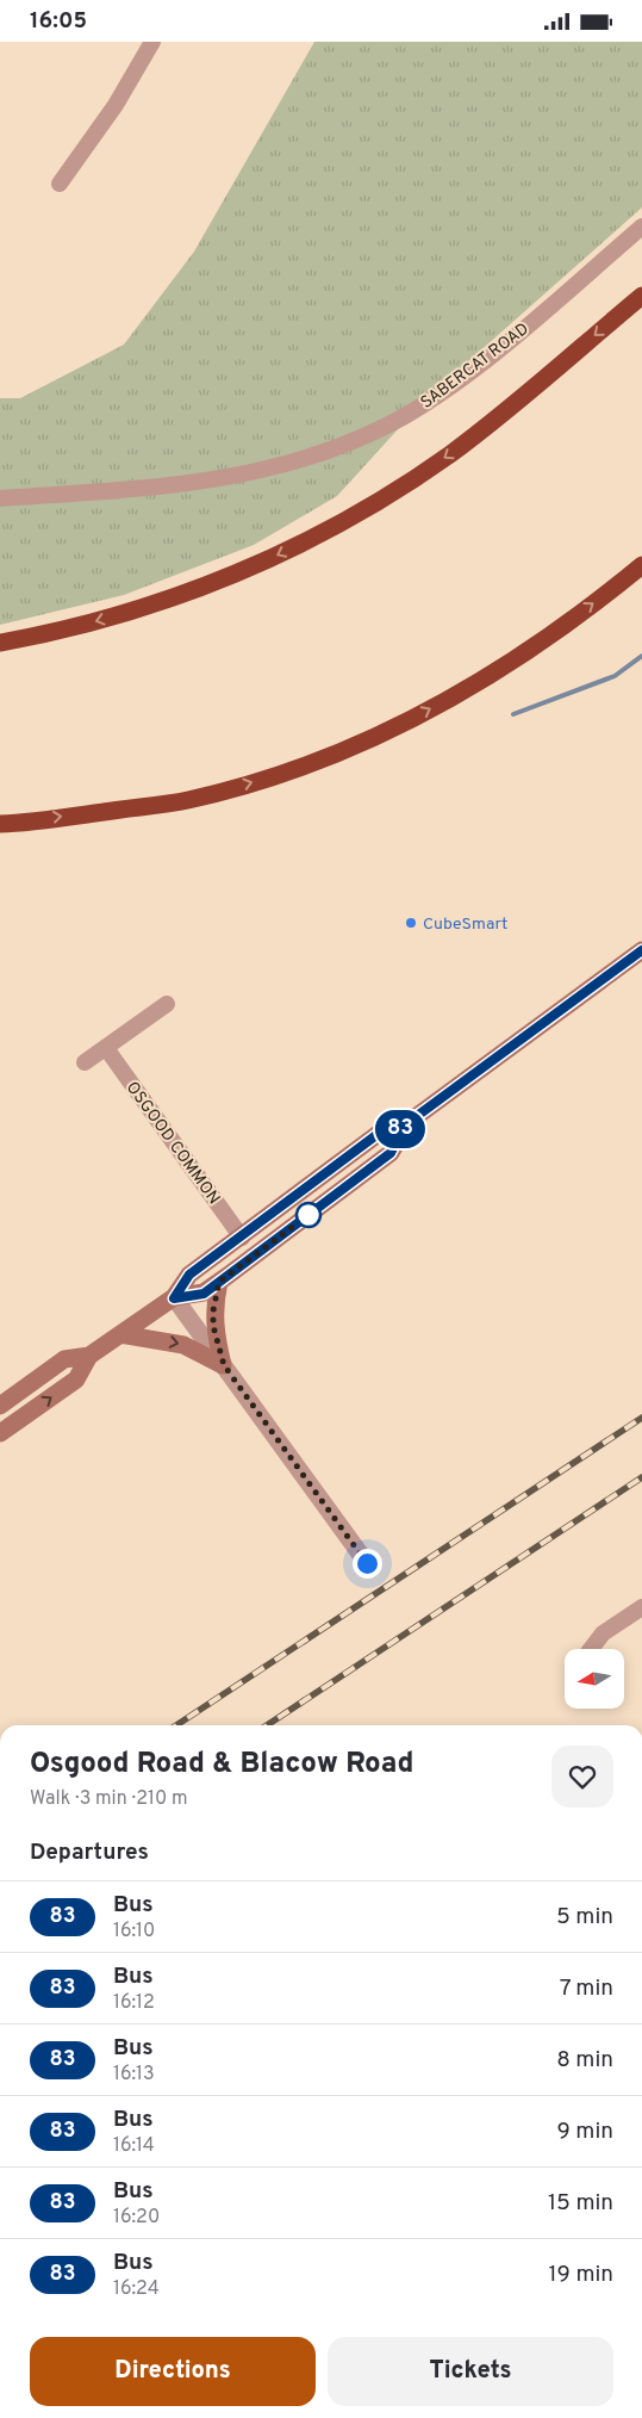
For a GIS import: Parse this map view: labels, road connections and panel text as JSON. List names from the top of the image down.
{
  "streets": {
    "street": ["SABERCAT ROAD", "OSGOOD COMMON"]
  },
  "places": ["CubeSmart"],
  "lines": ["bus line 83"],
  "north": "left",
  "page": {
    "status": "16:05",
    "on_map": "83",
    "heading": [
      ["Osgood Road & Blacow Road", "Walk · 3 min · 210 m"],
      "Departures"
    ],
    "list": [
      {
        "mark": "83",
        "name": "Bus",
        "note": "16:10",
        "value": "5 min"
      },
      {
        "mark": "83",
        "name": "Bus",
        "note": "16:12",
        "value": "7 min"
      },
      {
        "mark": "83",
        "name": "Bus",
        "note": "16:13",
        "value": "8 min"
      },
      {
        "mark": "83",
        "name": "Bus",
        "note": "16:14",
        "value": "9 min"
      },
      {
        "mark": "83",
        "name": "Bus",
        "note": "16:20",
        "value": "15 min"
      },
      {
        "mark": "83",
        "name": "Bus",
        "note": "16:24",
        "value": "19 min"
      }
    ],
    "buttons": ["Directions", "Tickets"]
  }
}
